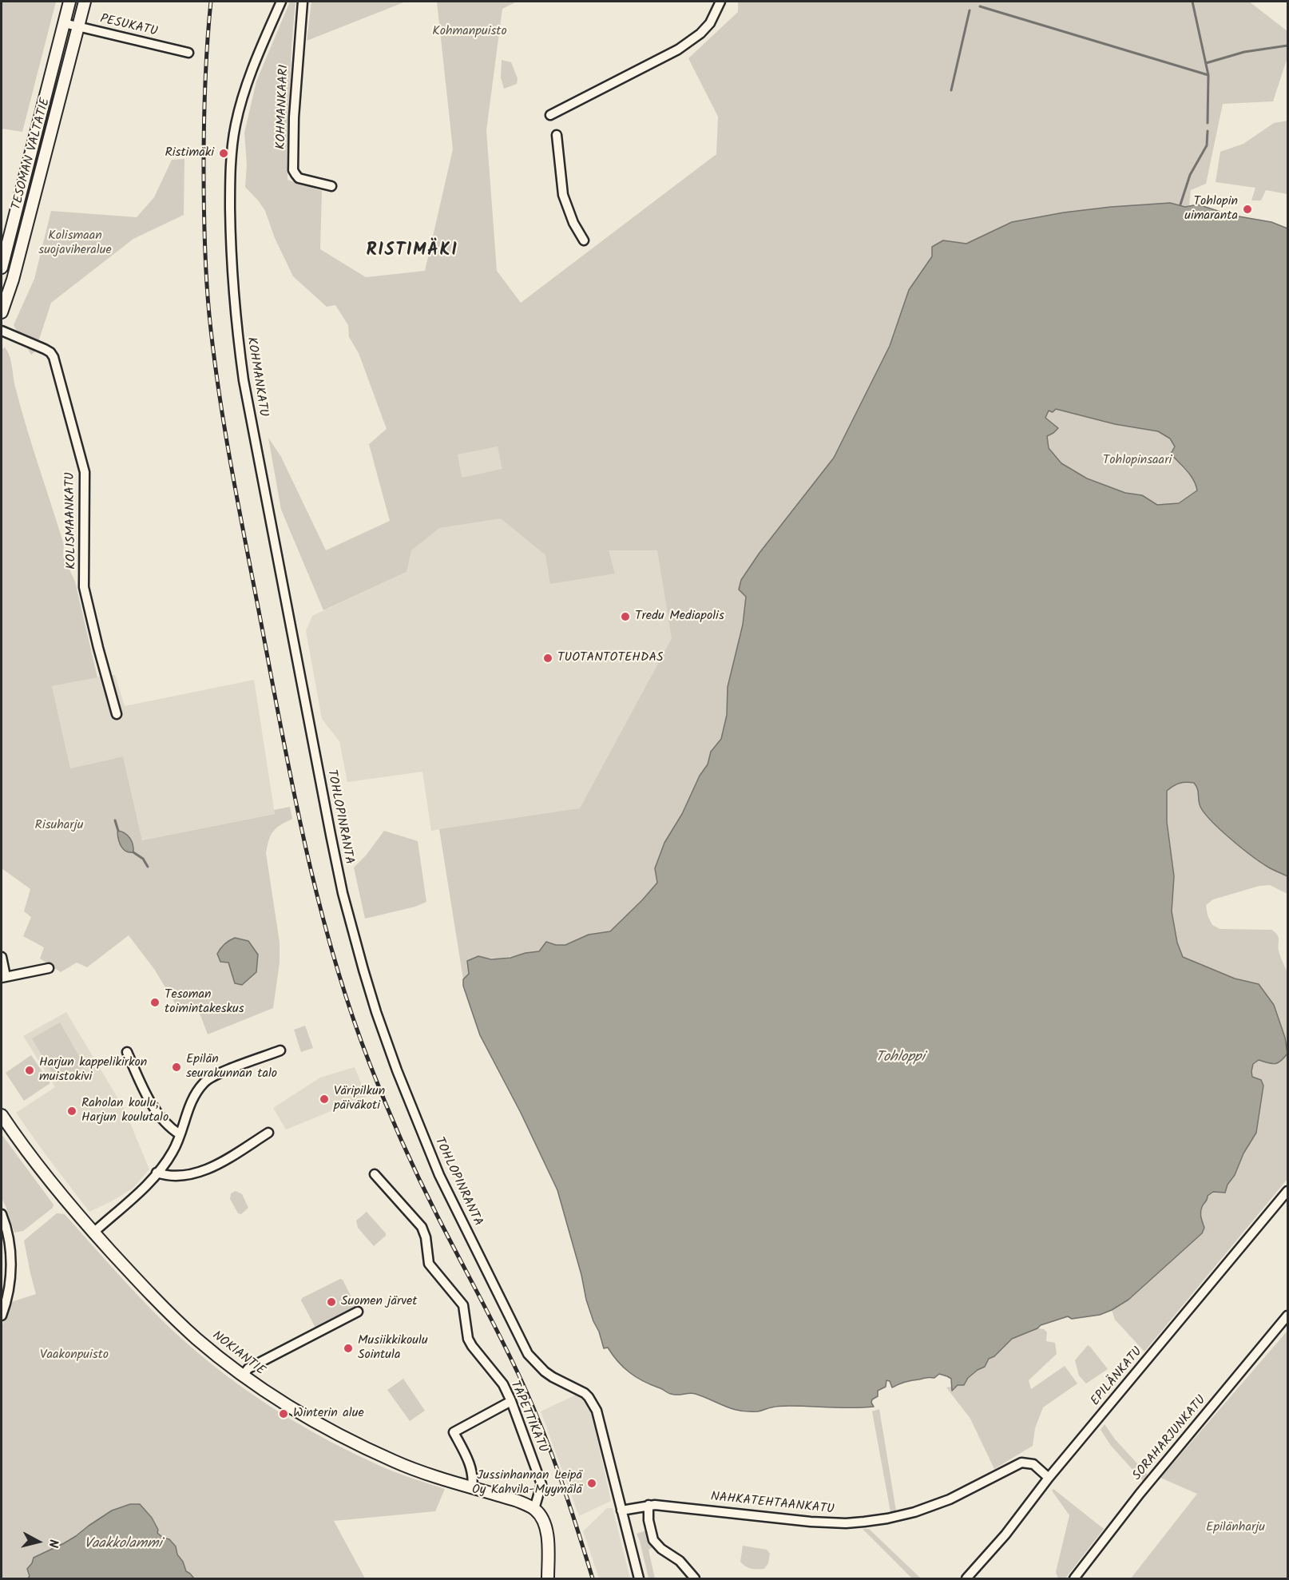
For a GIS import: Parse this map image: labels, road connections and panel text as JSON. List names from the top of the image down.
{
  "streets": {
    "main road": ["TESOMAN VALTATIE", "NOKIANTIE"],
    "street": [
      "PESUKATU",
      "KOHMANKAARI",
      "KOHMANKATU",
      "KOLISMAANKATU",
      "TOHLOPINRANTA",
      "EPILÄNKATU",
      "TAPETTIKATU",
      "SORAHARJUNKATU",
      "NAHKATEHTAANKATU"
    ]
  },
  "crossings": [
    ["PESUKATU", "TESOMAN VALTATIE"],
    ["KOHMANKATU", "TOHLOPINRANTA"],
    ["TOHLOPINRANTA", "NAHKATEHTAANKATU"],
    ["NOKIANTIE", "TAPETTIKATU"],
    ["EPILÄNKATU", "NAHKATEHTAANKATU"]
  ],
  "districts": ["RISTIMÄKI"],
  "water": ["Tohloppi", "Vaakkolammi"],
  "parks": [
    "Kohmanpuisto",
    "Kolismaan suojaviheralue",
    "Tohlopinsaari",
    "Risuharju",
    "Vaakonpuisto",
    "Epilänharju"
  ],
  "places": [
    "Ristimäki",
    "Tohlopin uimaranta",
    "Tredu Mediapolis",
    "TUOTANTOTEHDAS",
    "Tesoman toimintakeskus",
    "Epilän seurakunnan talo",
    "Harjun kappelikirkon muistokivi",
    "Väripilkun päiväkoti",
    "Raholan koulu, Harjun koulutalo",
    "Suomen järvet",
    "Musiikkikoulu Sointula",
    "Winterin alue",
    "Jussinhannan Leipä Oy Kahvila-Myymälä"
  ],
  "north": "right"
}
